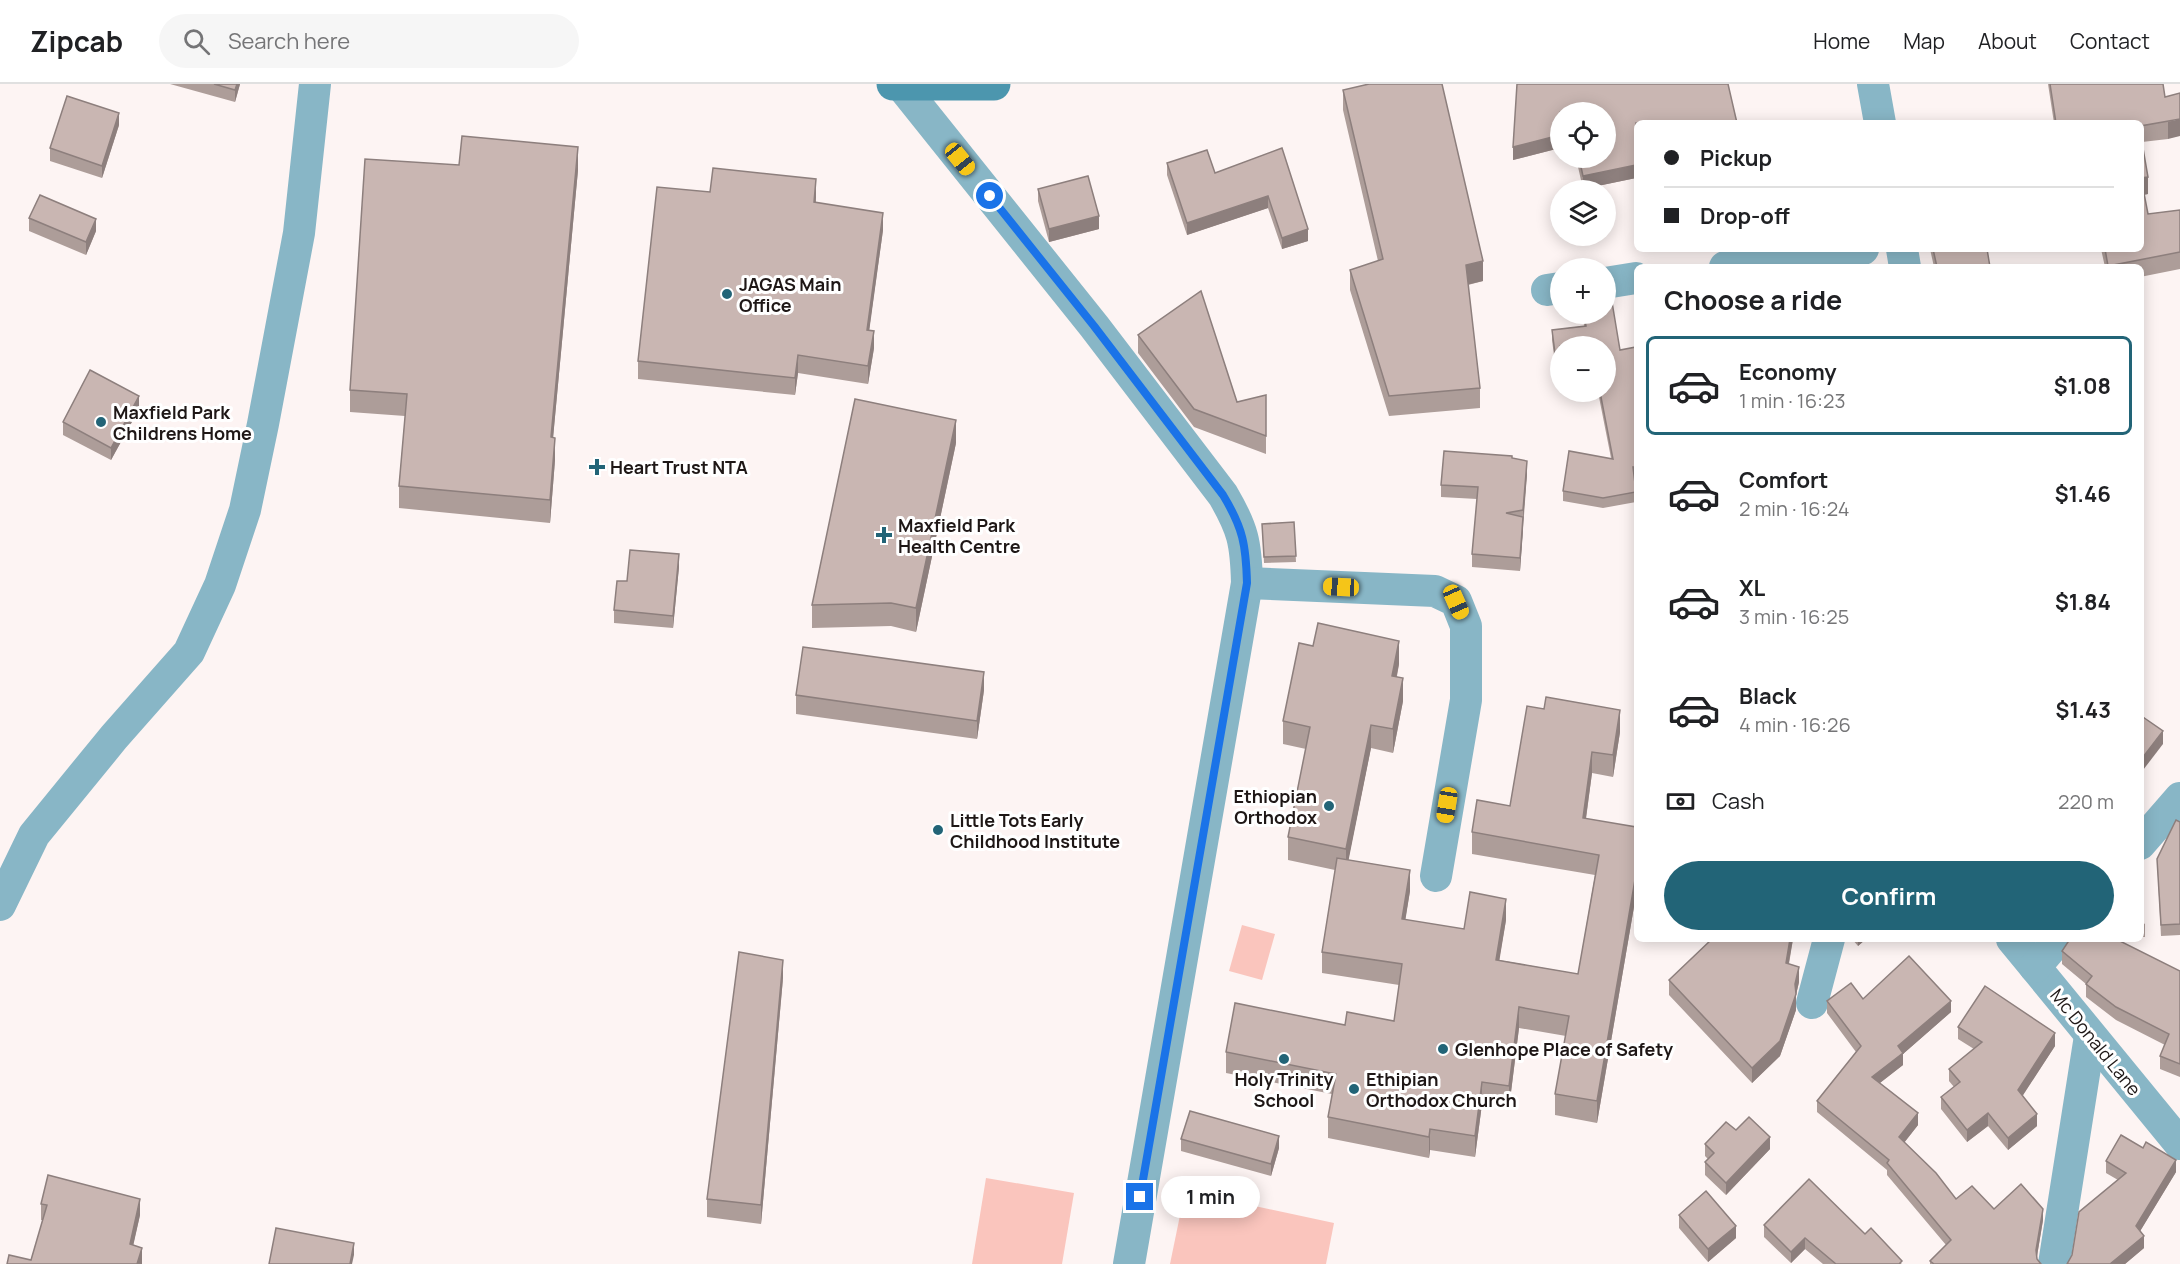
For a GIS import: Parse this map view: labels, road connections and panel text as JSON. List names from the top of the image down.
{
  "streets": {
    "street": ["Mc Donald Lane"]
  },
  "places": {
    "other": [
      "JAGAS Main Office",
      "Maxfield Park Childrens Home",
      "Ethiopian Orthodox",
      "Little Tots Early Childhood Institute",
      "Glenhope Place of Safety",
      "Holy Trinity School",
      "Ethipian Orthodox Church"
    ],
    "health": ["Heart Trust NTA", "Maxfield Park Health Centre"]
  },
  "page": {
    "header": "Zipcab",
    "search": "Search here",
    "nav": [
      "Home",
      "Map",
      "About",
      "Contact"
    ],
    "map_buttons": ["+", "−"],
    "banner": ["Pickup", "Drop-off"],
    "heading": "Choose a ride",
    "list": [
      {
        "name": "Economy",
        "note": "1 min · 16:23",
        "value": "$1.08"
      },
      {
        "name": "Comfort",
        "note": "2 min · 16:24",
        "value": "$1.46"
      },
      {
        "name": "XL",
        "note": "3 min · 16:25",
        "value": "$1.84"
      },
      {
        "name": "Black",
        "note": "4 min · 16:26",
        "value": "$1.43"
      }
    ],
    "pay": ["Cash", "220 m"],
    "buttons": "Confirm",
    "bubble": "1 min"
  }
}
